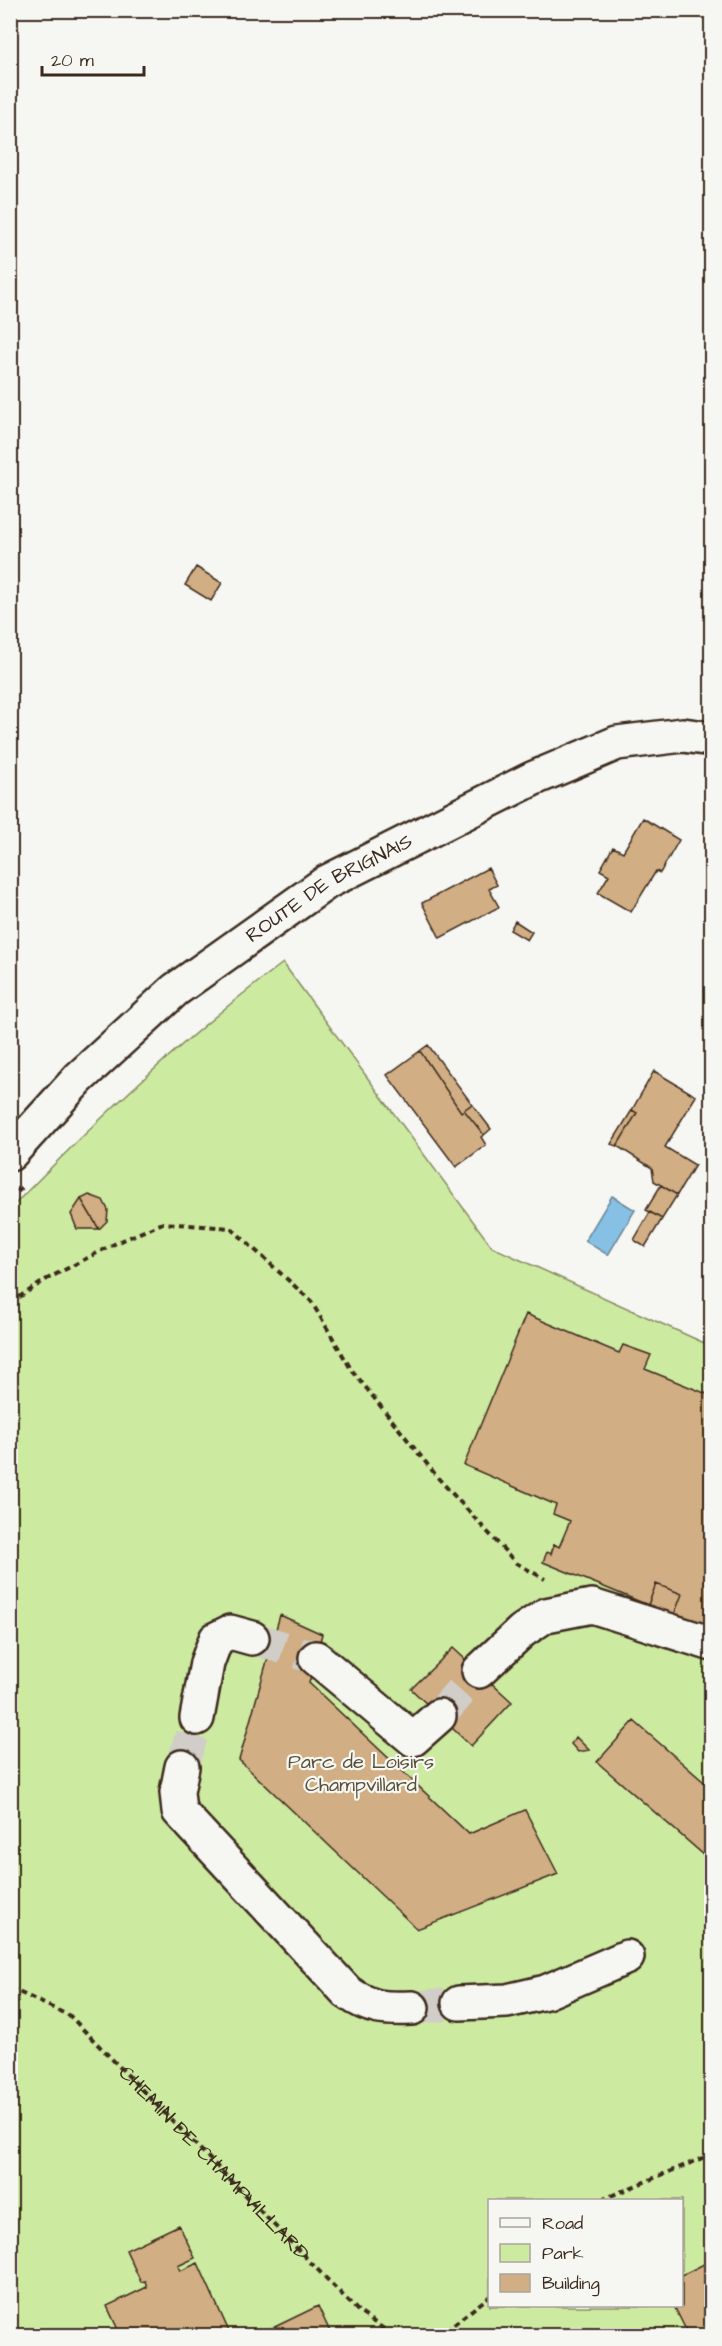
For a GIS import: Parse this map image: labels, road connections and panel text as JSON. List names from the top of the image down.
{
  "streets": {
    "street": ["ROUTE DE BRIGNAIS"],
    "path": ["CHEMIN DE CHAMPVILLARD"]
  },
  "parks": ["Parc de Loisirs Champvillard"],
  "legend": ["Road", "Park", "Building"],
  "scale_bar": "20 m"
}
